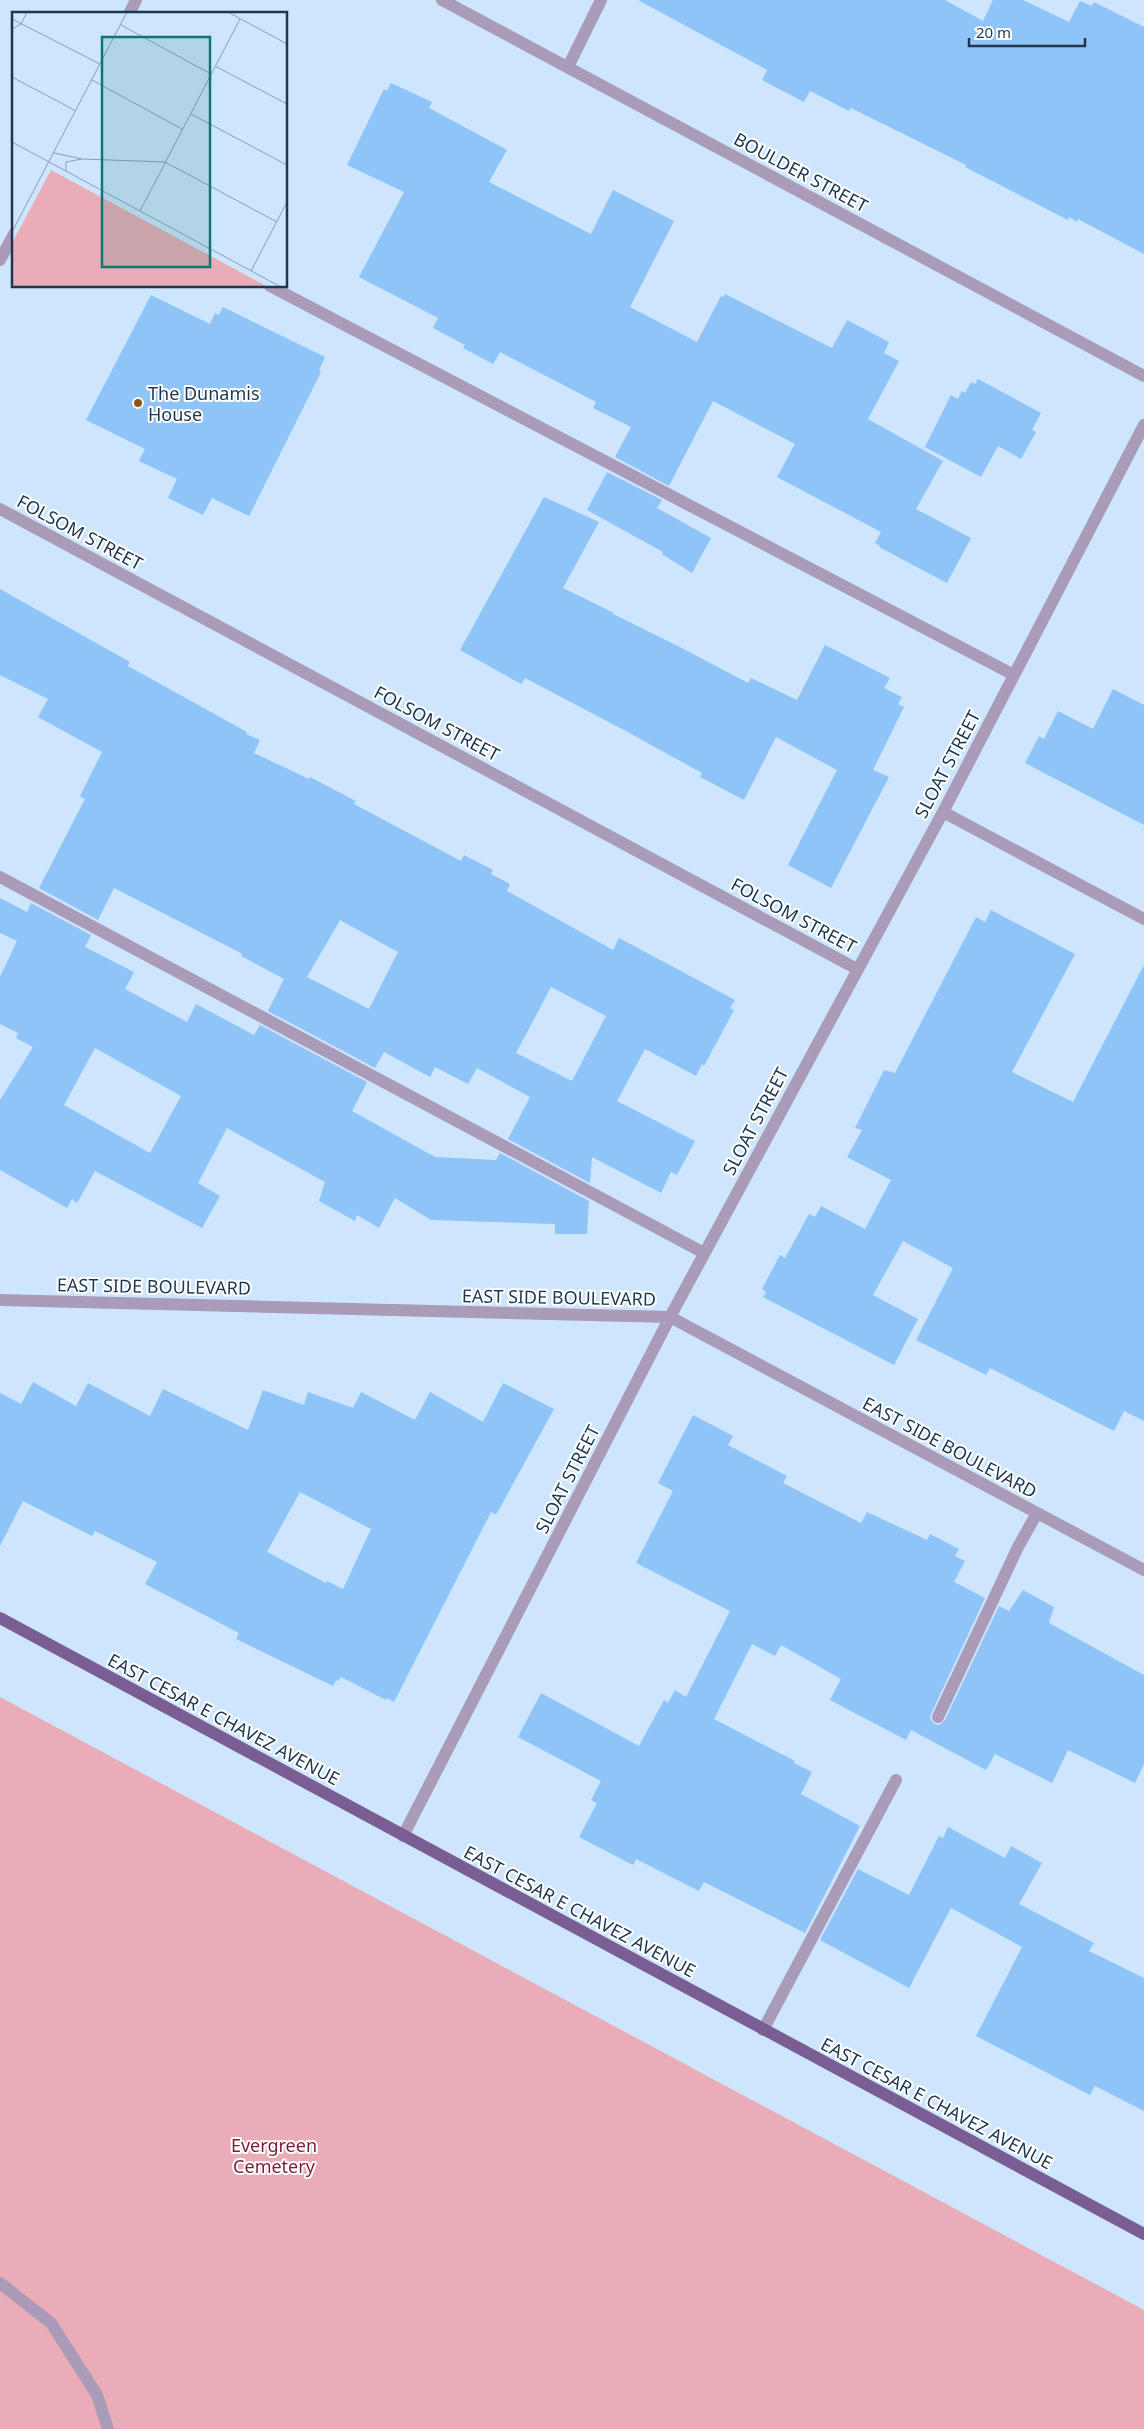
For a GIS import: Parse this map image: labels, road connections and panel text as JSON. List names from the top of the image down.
{
  "streets": {
    "main road": ["EAST CESAR E CHAVEZ AVENUE"],
    "street": [
      "BOULDER STREET",
      "FOLSOM STREET",
      "SLOAT STREET",
      "EAST SIDE BOULEVARD"
    ]
  },
  "crossings": [
    ["FOLSOM STREET", "SLOAT STREET"],
    ["SLOAT STREET", "EAST SIDE BOULEVARD"],
    ["SLOAT STREET", "EAST CESAR E CHAVEZ AVENUE"]
  ],
  "parks": ["Evergreen Cemetery"],
  "places": ["The Dunamis House"],
  "scale_bar": "20 m"
}
